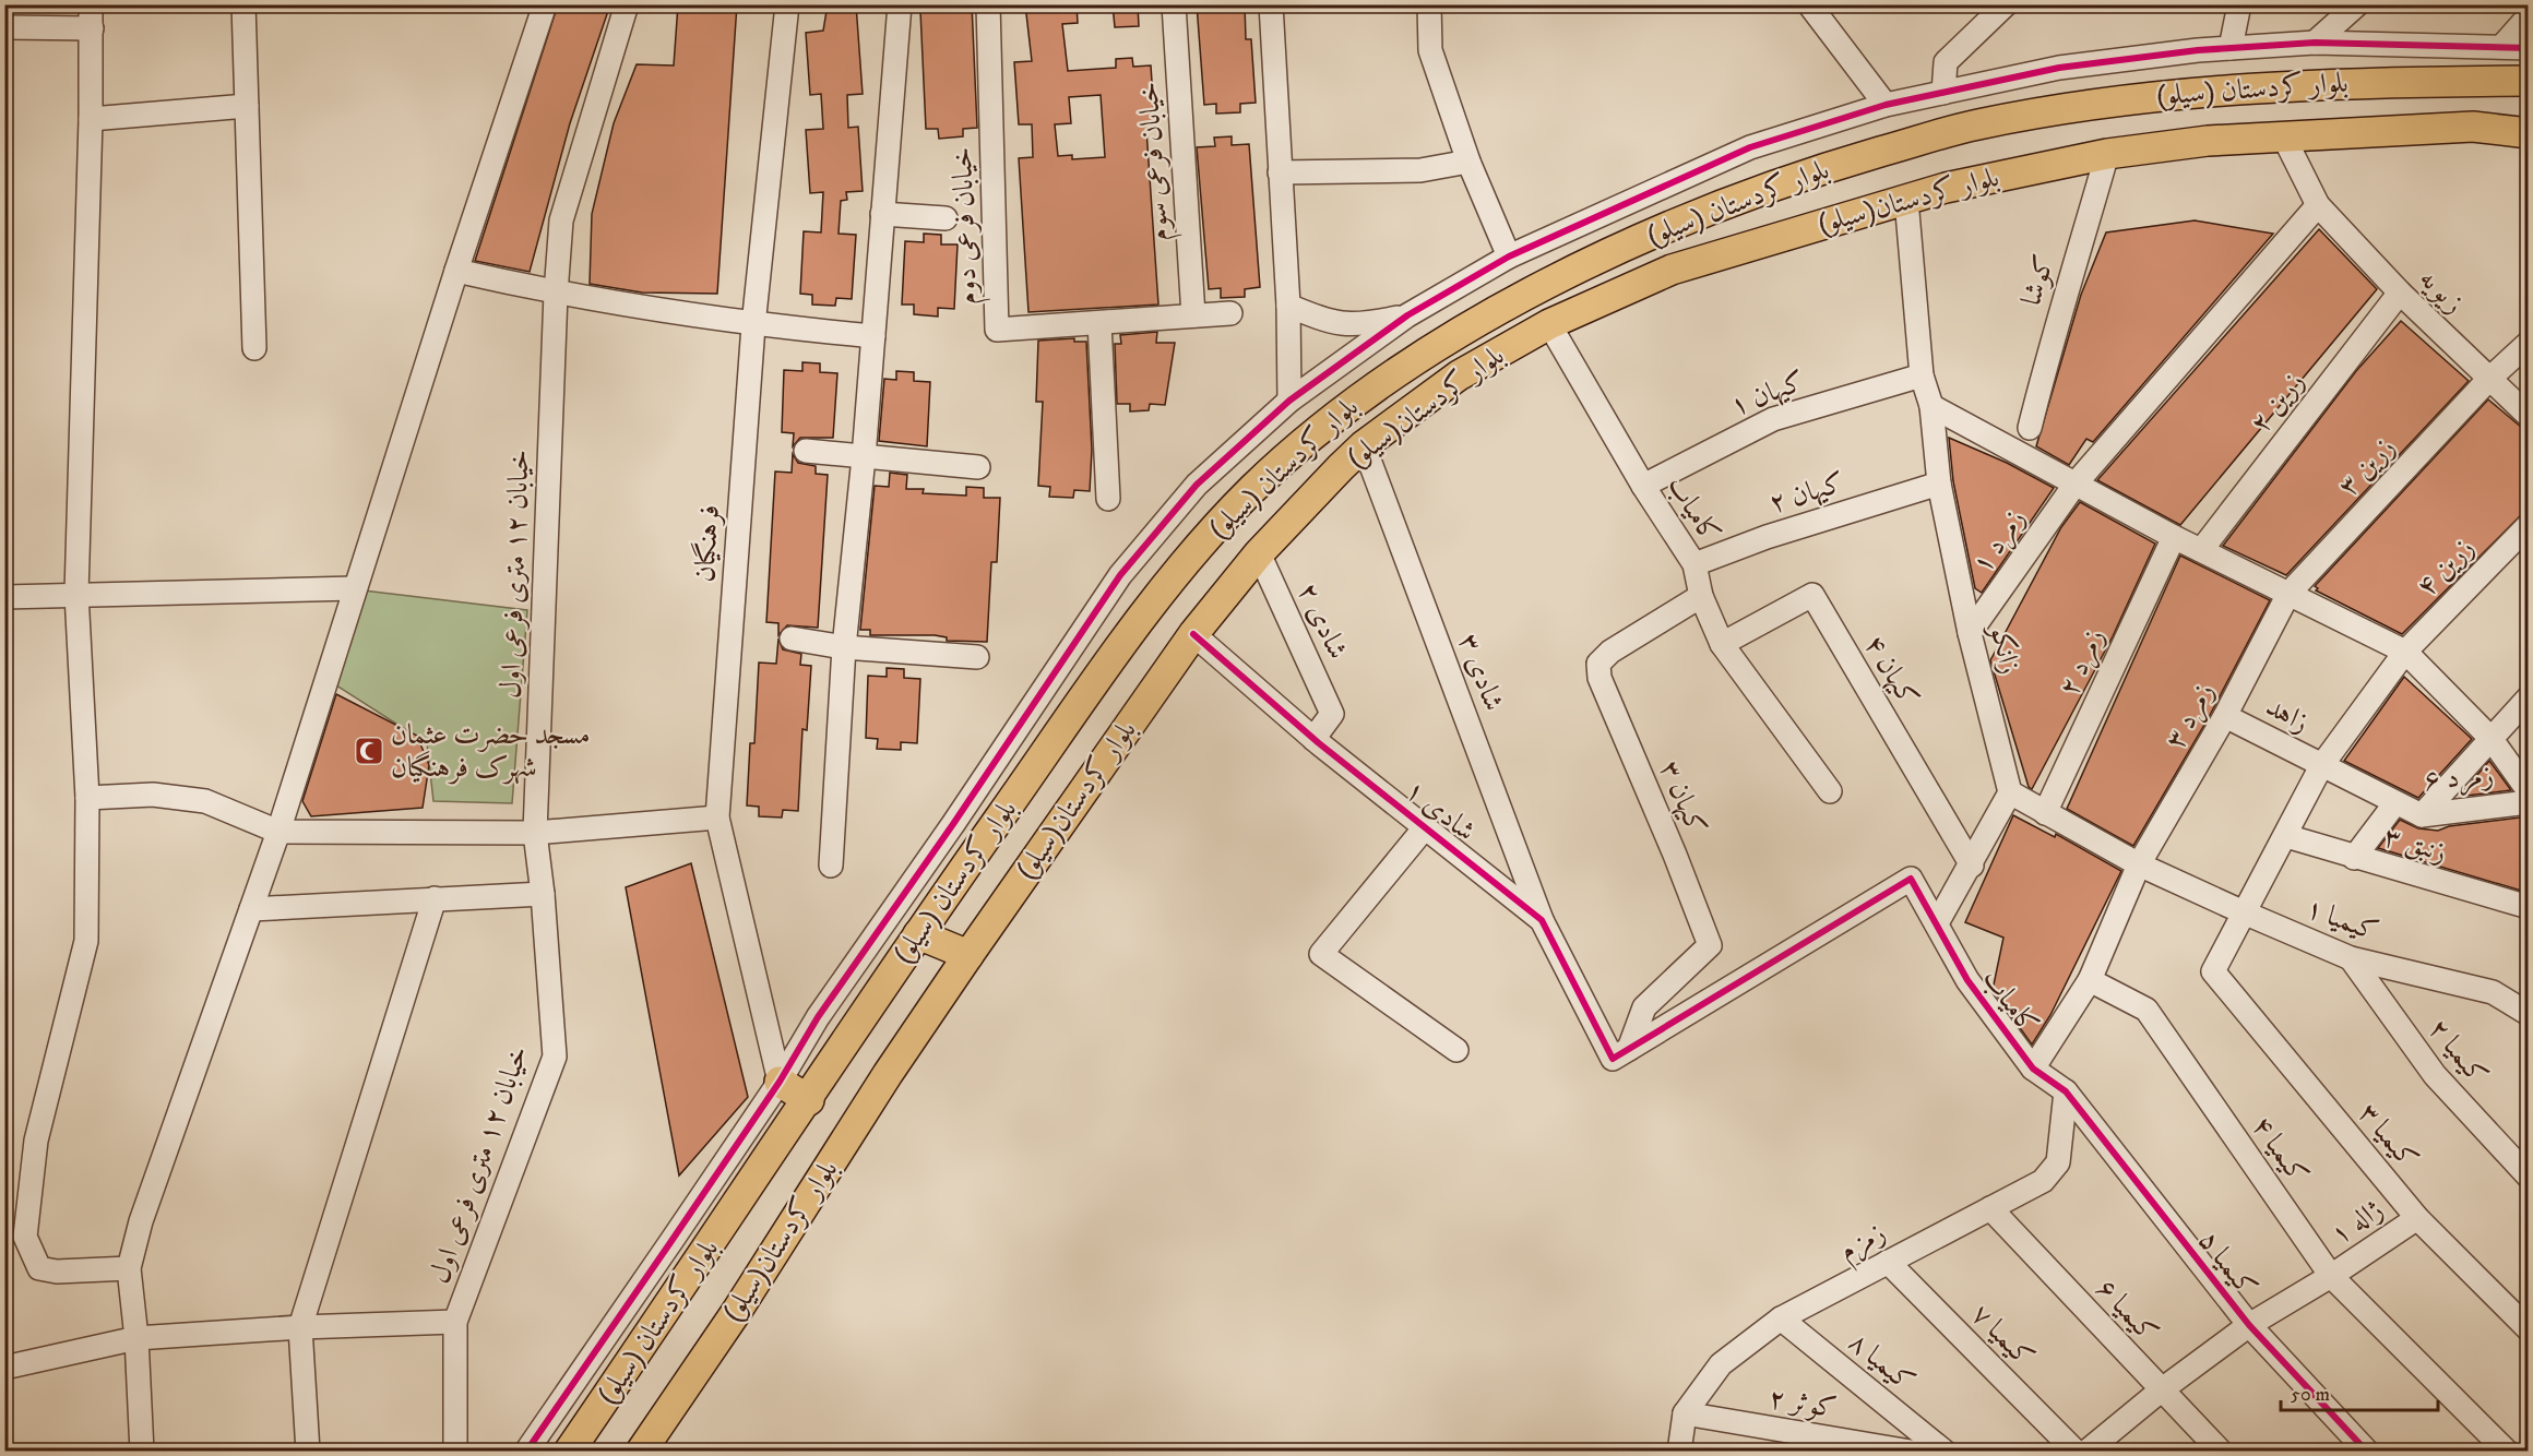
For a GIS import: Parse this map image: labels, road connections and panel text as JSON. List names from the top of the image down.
{
  "streets": {
    "main road": ["بلوار کردستان (سیلو)", "بلوار کردستان(سیلو)"],
    "street": [
      "خیابان فرعی سوم",
      "خیابان فرعی دوم",
      "کوشا",
      "زیویه",
      "کیهان ۱",
      "زرین ۲",
      "زرین ۳",
      "کیهان ۲",
      "کامیاب",
      "زمرد ۱",
      "فرهنگیان",
      "زرین ۴",
      "خیابان ۱۲ متری فرعی اول",
      "شادی ۲",
      "زانکو",
      "زمرد ۲",
      "کیهان ۴",
      "شادی ۳",
      "زاهد",
      "زمرد ۳",
      "زمرد ۶",
      "کیهان ۳",
      "شادی ۱",
      "زنبق ۳",
      "کیمیا ۱",
      "کیمیا ۲",
      "کیمیا ۳",
      "کیمیا ۴",
      "ژاله ۱",
      "زمزم",
      "کیمیا ۵",
      "کیمیا ۶",
      "کیمیا ۷",
      "کیمیا ۸",
      "کوثر ۲"
    ]
  },
  "crossings": [
    ["خیابان فرعی سوم", "خیابان فرعی دوم"],
    ["بلوار کردستان(سیلو)", "کوشا"],
    ["بلوار کردستان(سیلو)", "زیویه"],
    ["بلوار کردستان(سیلو)", "کامیاب"],
    ["بلوار کردستان(سیلو)", "شادی ۲"],
    ["بلوار کردستان(سیلو)", "زانکو"],
    ["بلوار کردستان(سیلو)", "شادی ۳"],
    ["بلوار کردستان(سیلو)", "شادی ۱"],
    ["زیویه", "زرین ۲"],
    ["زیویه", "زرین ۳"],
    ["زیویه", "زمرد ۱"],
    ["کیهان ۱", "کامیاب"],
    ["کیهان ۱", "زانکو"],
    ["زرین ۳", "زمرد ۳"],
    ["کیهان ۲", "کامیاب"],
    ["کیهان ۲", "زانکو"],
    ["کامیاب", "کیهان ۴"],
    ["کامیاب", "کیهان ۳"],
    ["کامیاب", "شادی ۱"],
    ["کامیاب", "زمزم"],
    ["کامیاب", "کیمیا ۵"],
    ["زمرد ۱", "زانکو"],
    ["زرین ۴", "زاهد"],
    ["زرین ۴", "زنبق ۳"],
    ["زرین ۴", "کیمیا ۱"],
    ["زرین ۴", "کیمیا ۳"],
    ["شادی ۲", "شادی ۱"],
    ["شادی ۳", "شادی ۱"],
    ["زاهد", "زمرد ۳"],
    ["زاهد", "زمرد ۶"],
    ["زمرد ۳", "کیمیا ۱"],
    ["کیهان ۳", "شادی ۱"],
    ["کیمیا ۱", "کیمیا ۲"],
    ["کیمیا ۳", "ژاله ۱"],
    ["کیمیا ۴", "ژاله ۱"],
    ["ژاله ۱", "کیمیا ۵"],
    ["ژاله ۱", "کیمیا ۶"],
    ["زمزم", "کیمیا ۵"],
    ["زمزم", "کیمیا ۶"],
    ["زمزم", "کیمیا ۷"],
    ["زمزم", "کیمیا ۸"],
    ["زمزم", "کوثر ۲"]
  ],
  "places": {
    "mosque": ["مسجد حضرت عثمان شهرک فرهنگیان"]
  },
  "scale_bar": "50 m"
}
